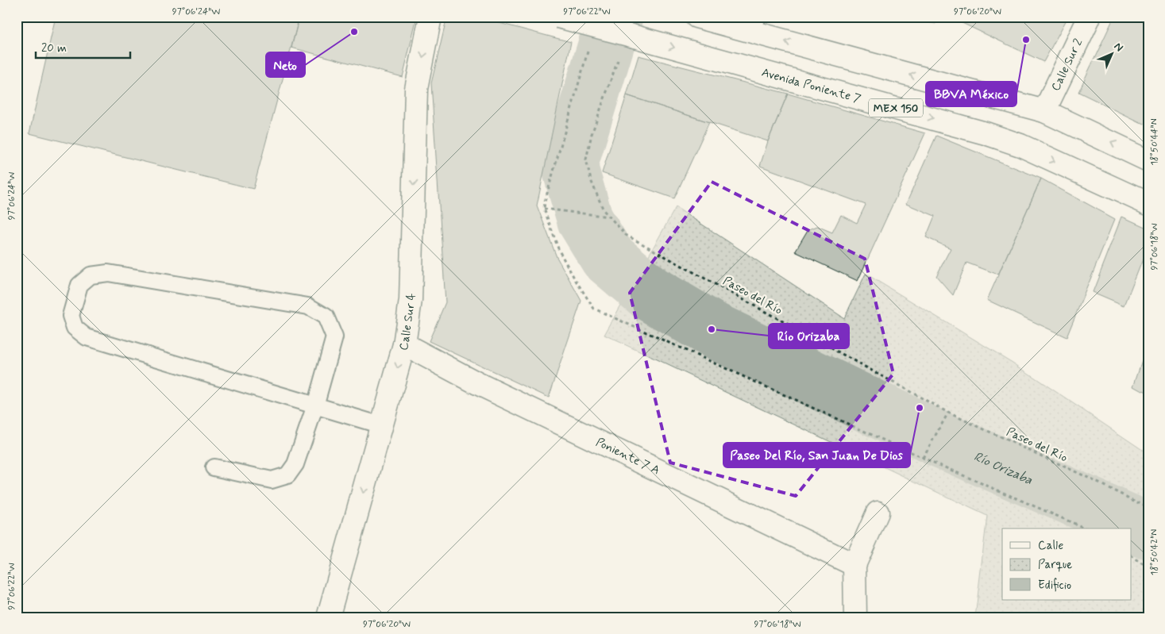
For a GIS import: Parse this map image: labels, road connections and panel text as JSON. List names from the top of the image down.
{
  "streets": {
    "street": [
      "Calle Sur 2",
      "Avenida Poniente 7",
      "MEX 150",
      "Calle Sur 4",
      "Poniente 7 A"
    ],
    "path": ["Paseo del Río"]
  },
  "crossings": [
    ["Calle Sur 4", "Poniente 7 A"]
  ],
  "one_way": ["Calle Sur 4"],
  "water": ["Río Orizaba"],
  "places": [
    "Neto",
    "BBVA México",
    "Río Orizaba",
    "Paseo Del Río, San Juan De Dios"
  ],
  "legend": ["Calle", "Parque", "Edificio"],
  "scale_bar": "20 m",
  "north": "top right",
  "coordinates": [
    "97°06'24\"W",
    "97°06'22\"W",
    "97°06'20\"W",
    "18°50'44\"N",
    "97°06'18\"W",
    "18°50'42\"N"
  ]
}
